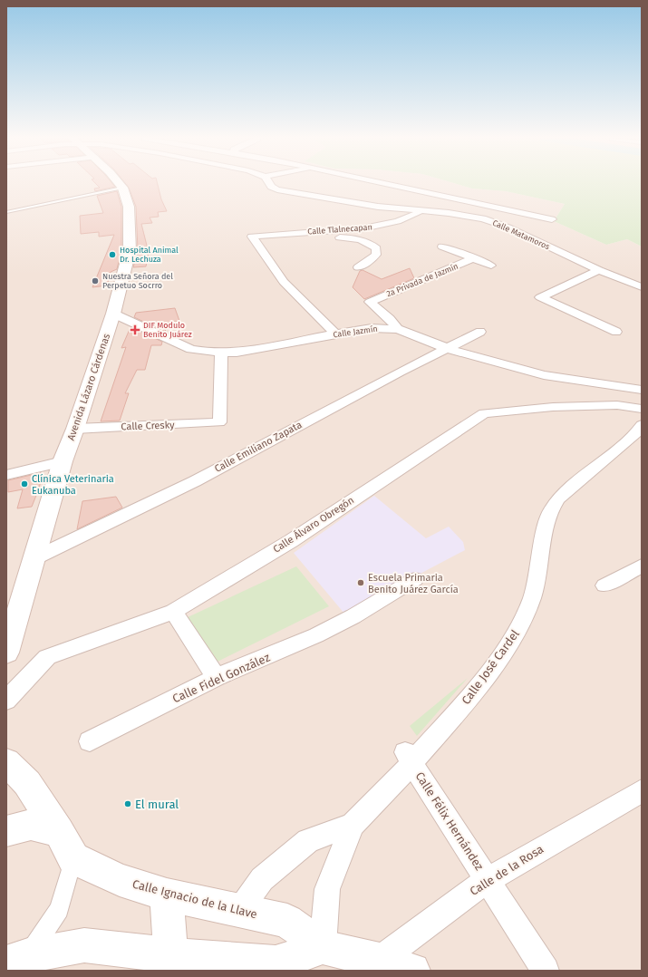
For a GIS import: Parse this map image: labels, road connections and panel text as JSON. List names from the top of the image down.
{
  "streets": {
    "main road": ["Avenida Lázaro Cárdenas", "Calle Ignacio de la Llave"],
    "street": [
      "Calle Tlalnecapan",
      "Calle Matamoros",
      "2a Privada de Jazmín",
      "Calle Jazmín",
      "Calle Cresky",
      "Calle Emiliano Zapata",
      "Calle Álvaro Obregón",
      "Calle José Cardel",
      "Calle Fidel González",
      "Calle Félix Hernández",
      "Calle de la Rosa"
    ]
  },
  "crossings": [
    ["Calle Tlalnecapan", "Calle Matamoros"],
    ["Calle Tlalnecapan", "Calle Jazmín"],
    ["2a Privada de Jazmín", "Calle Jazmín"],
    ["Calle Jazmín", "Avenida Lázaro Cárdenas"],
    ["Calle Jazmín", "Calle Cresky"],
    ["Calle Jazmín", "Calle Emiliano Zapata"],
    ["Avenida Lázaro Cárdenas", "Calle Cresky"],
    ["Avenida Lázaro Cárdenas", "Calle Emiliano Zapata"],
    ["Calle Álvaro Obregón", "Calle José Cardel"],
    ["Calle José Cardel", "Calle Félix Hernández"],
    ["Calle José Cardel", "Calle Ignacio de la Llave"],
    ["Calle Félix Hernández", "Calle de la Rosa"],
    ["Calle de la Rosa", "Calle Ignacio de la Llave"]
  ],
  "places": {
    "other": [
      "Hospital Animal Dr. Lechuza",
      "Nuestra Señora del Perpetuo Socrro",
      "Clínica Veterinaria Eukanuba",
      "Escuela Primaria Benito Juárez García",
      "El mural"
    ],
    "health": ["DIF Modulo Benito Juárez"]
  }
}
